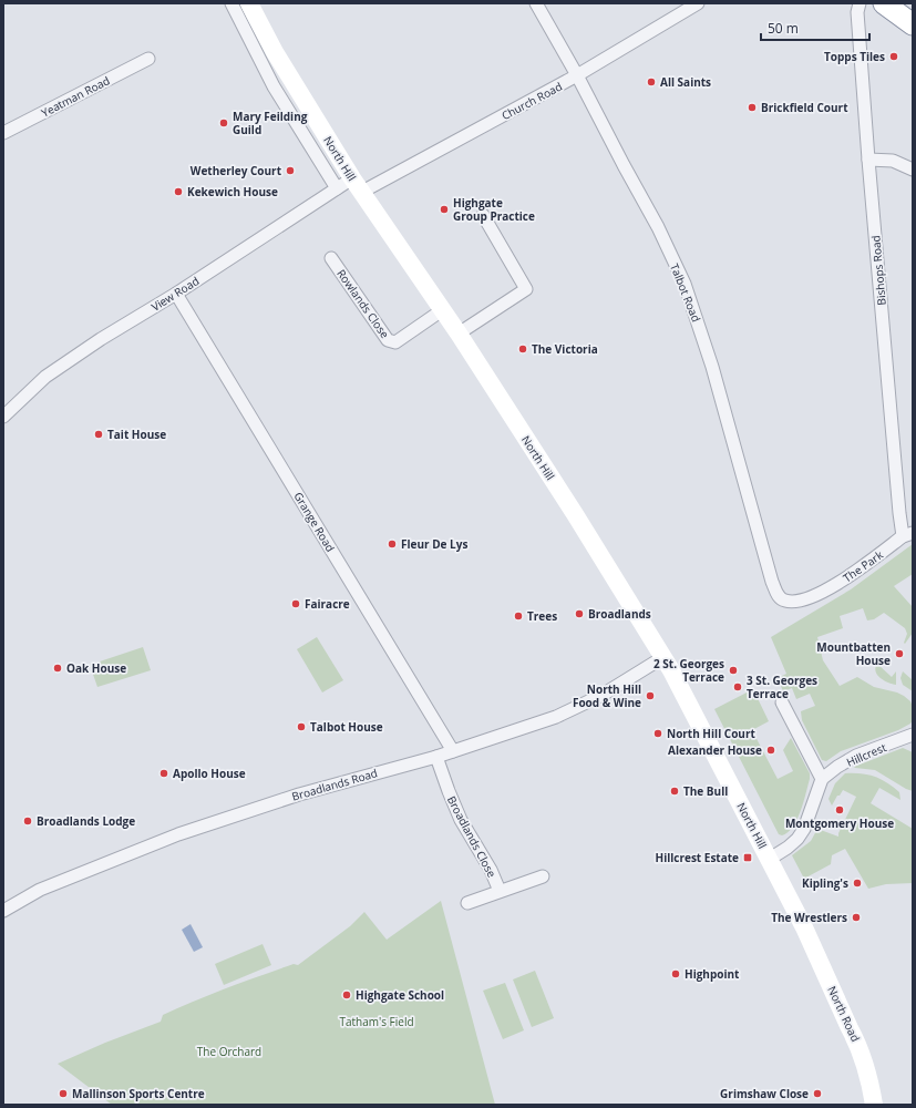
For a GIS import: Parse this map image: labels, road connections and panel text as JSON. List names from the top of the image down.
{
  "streets": {
    "main road": ["North Hill", "North Road"],
    "street": [
      "Yeatman Road",
      "Church Road",
      "Bishops Road",
      "Talbot Road",
      "View Road",
      "Rowlands Close",
      "Grange Road",
      "The Park",
      "Hillcrest",
      "Broadlands Road",
      "Broadlands Close"
    ]
  },
  "crossings": [
    ["Church Road", "North Hill"],
    ["Church Road", "Talbot Road"],
    ["Church Road", "View Road"],
    ["North Hill", "View Road"],
    ["North Hill", "Rowlands Close"],
    ["North Hill", "Broadlands Road"],
    ["North Hill", "North Road"],
    ["Bishops Road", "The Park"],
    ["Talbot Road", "The Park"],
    ["View Road", "Grange Road"],
    ["Grange Road", "Broadlands Road"],
    ["Broadlands Road", "Broadlands Close"]
  ],
  "parks": ["Tatham's Field", "The Orchard"],
  "places": {
    "other": [
      "Topps Tiles",
      "All Saints",
      "Brickfield Court",
      "Mary Feilding Guild",
      "Wetherley Court",
      "Kekewich House",
      "Highgate Group Practice",
      "The Victoria",
      "Tait House",
      "Fleur De Lys",
      "Fairacre",
      "Broadlands",
      "Trees",
      "Mountbatten House",
      "Oak House",
      "2 St. Georges Terrace",
      "3 St. Georges Terrace",
      "North Hill Food & Wine",
      "Talbot House",
      "North Hill Court",
      "Alexander House",
      "Apollo House",
      "The Bull",
      "Montgomery House",
      "Broadlands Lodge",
      "Kipling's",
      "The Wrestlers",
      "Highpoint",
      "Highgate School",
      "Mallinson Sports Centre",
      "Grimshaw Close"
    ],
    "transit": ["Hillcrest Estate"]
  },
  "scale_bar": "50 m"
}
